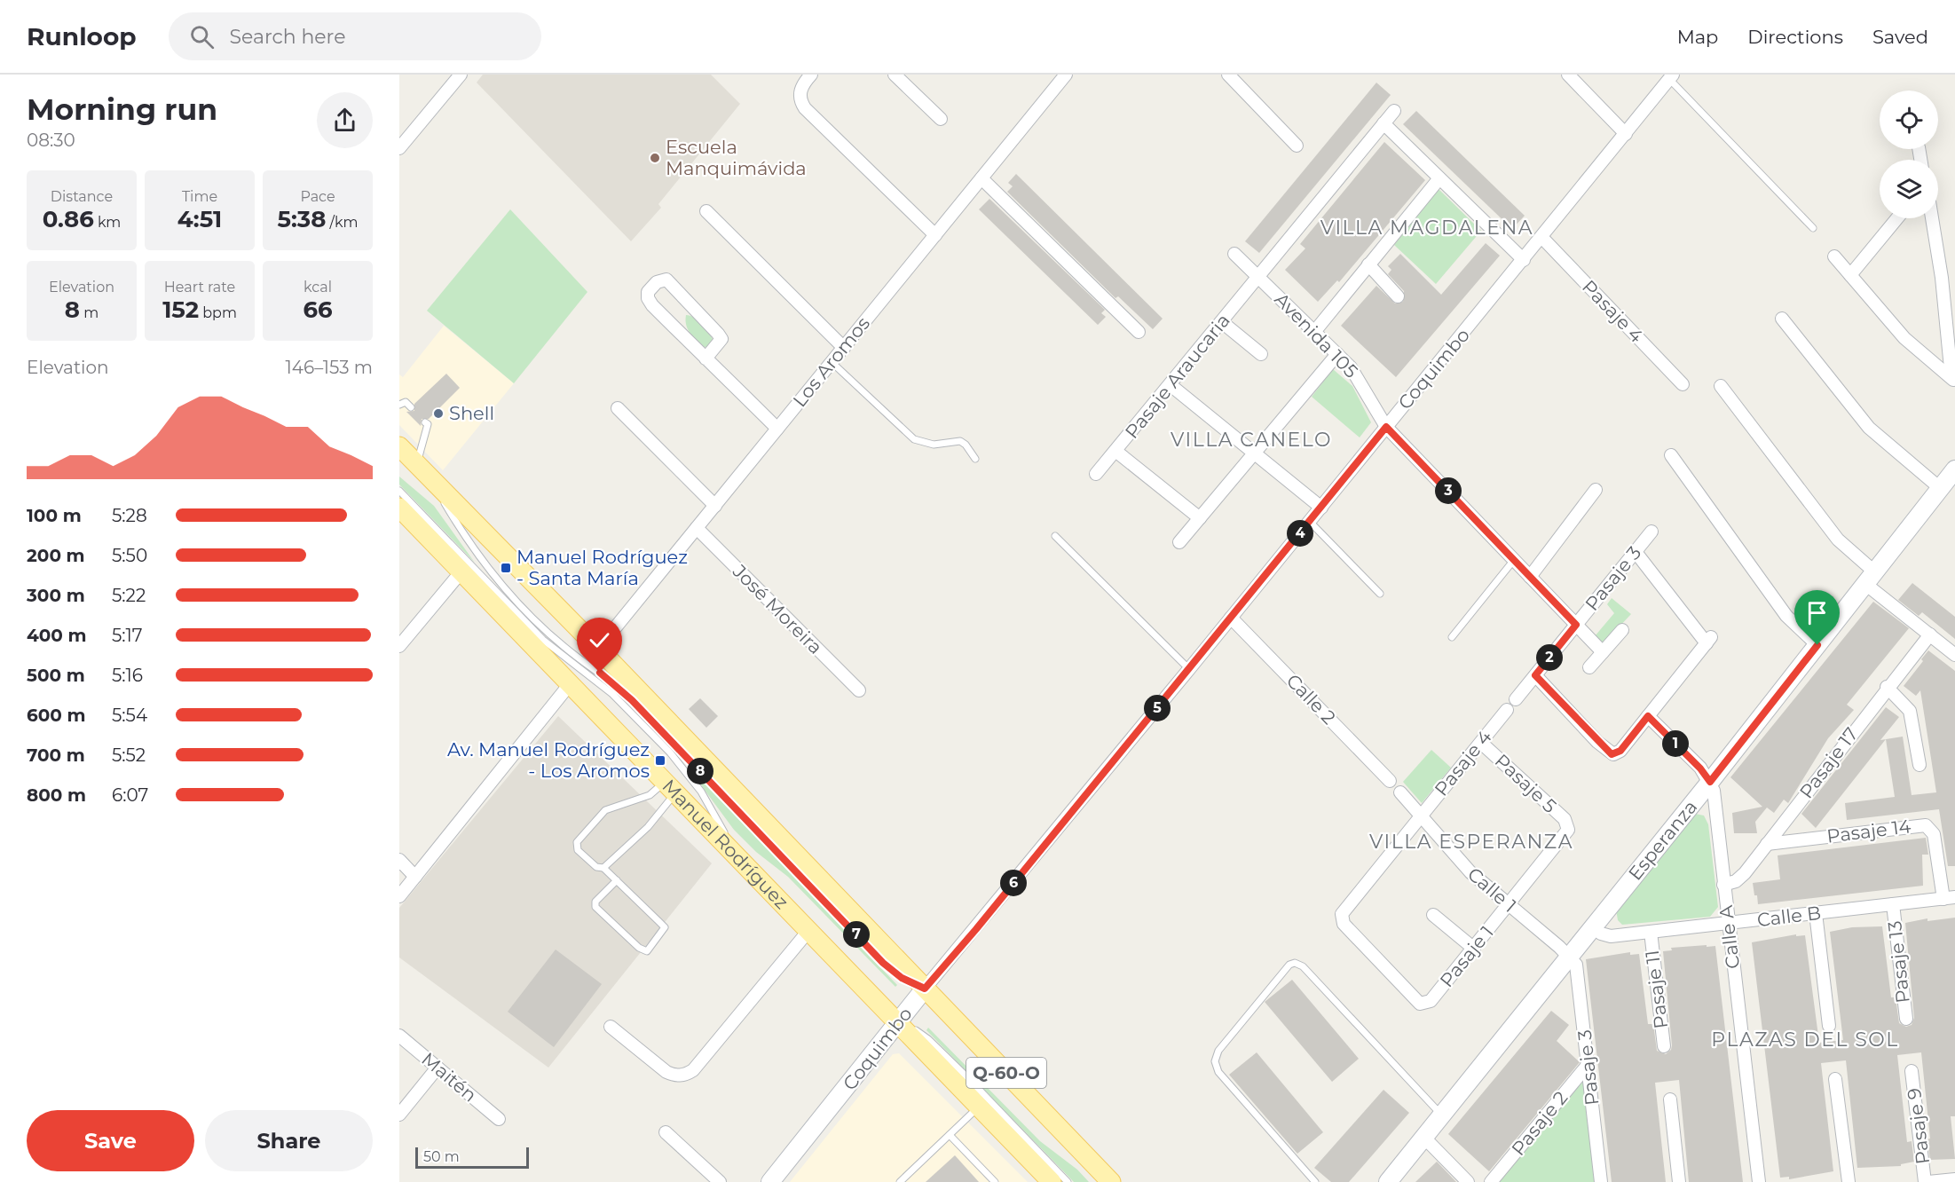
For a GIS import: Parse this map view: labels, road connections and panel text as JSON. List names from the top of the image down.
{
  "streets": {
    "main road": ["Manuel Rodríguez", "Q-60-O"],
    "street": [
      "Pasaje 4",
      "Avenida 105",
      "Los Aromos",
      "Coquimbo",
      "Pasaje Araucaria",
      "Pasaje 3",
      "José Moreira",
      "Calle 2",
      "Pasaje 17",
      "Pasaje 5",
      "Pasaje 14",
      "Esperanza",
      "Calle 1",
      "Calle B",
      "Calle A",
      "Pasaje 1",
      "Pasaje 13",
      "Pasaje 11",
      "Maitén",
      "Pasaje 2",
      "Pasaje 9"
    ]
  },
  "crossings": [
    ["Pasaje 4", "Coquimbo"],
    ["Pasaje 4", "Pasaje 5"],
    ["Pasaje 4", "Calle 1"],
    ["Pasaje 4", "Pasaje 1"],
    ["Avenida 105", "Coquimbo"],
    ["Avenida 105", "Pasaje Araucaria"],
    ["Avenida 105", "Pasaje 3"],
    ["Los Aromos", "José Moreira"],
    ["Los Aromos", "Q-60-O"],
    ["Coquimbo", "Pasaje 3"],
    ["Coquimbo", "Calle 2"],
    ["Coquimbo", "Manuel Rodríguez"],
    ["Coquimbo", "Q-60-O"],
    ["Pasaje 3", "Esperanza"],
    ["Pasaje 3", "Calle 1"],
    ["Pasaje 3", "Pasaje 2"],
    ["Pasaje 17", "Pasaje 14"],
    ["Pasaje 17", "Calle A"],
    ["Pasaje 5", "Pasaje 1"],
    ["Pasaje 14", "Calle B"],
    ["Esperanza", "Calle 1"],
    ["Esperanza", "Calle B"],
    ["Esperanza", "Calle A"],
    ["Calle 1", "Pasaje 1"],
    ["Calle B", "Calle A"],
    ["Calle B", "Pasaje 13"],
    ["Calle B", "Pasaje 11"]
  ],
  "districts": [
    "VILLA MAGDALENA",
    "VILLA CANELO",
    "VILLA ESPERANZA",
    "PLAZAS DEL SOL"
  ],
  "places": {
    "other": ["Escuela Manquimávida", "Shell"],
    "transit": ["Manuel Rodríguez - Santa María", "Av. Manuel Rodríguez - Los Aromos"]
  },
  "scale_bar": "50 m",
  "page": {
    "header": "Runloop",
    "search": "Search here",
    "nav": ["Map", "Directions", "Saved"],
    "heading": ["Morning run", "08:30"],
    "stats": [
      ["Distance", "0.86 km"],
      ["Time", "4:51"],
      ["Pace", "5:38 /km"],
      ["Elevation", "8 m"],
      ["Heart rate", "152 bpm"],
      ["kcal", "66"]
    ],
    "chart": ["Elevation", "146–153 m"],
    "pins": [
      "3",
      "4",
      "2",
      "5",
      "1",
      "8",
      "6",
      "7"
    ],
    "list": [
      {
        "name": "100 m",
        "note": "5:28"
      },
      {
        "name": "200 m",
        "note": "5:50"
      },
      {
        "name": "300 m",
        "note": "5:22"
      },
      {
        "name": "400 m",
        "note": "5:17"
      },
      {
        "name": "500 m",
        "note": "5:16"
      },
      {
        "name": "600 m",
        "note": "5:54"
      },
      {
        "name": "700 m",
        "note": "5:52"
      },
      {
        "name": "800 m",
        "note": "6:07"
      }
    ],
    "buttons": ["Save", "Share"],
    "scale": "50 m"
  }
}
